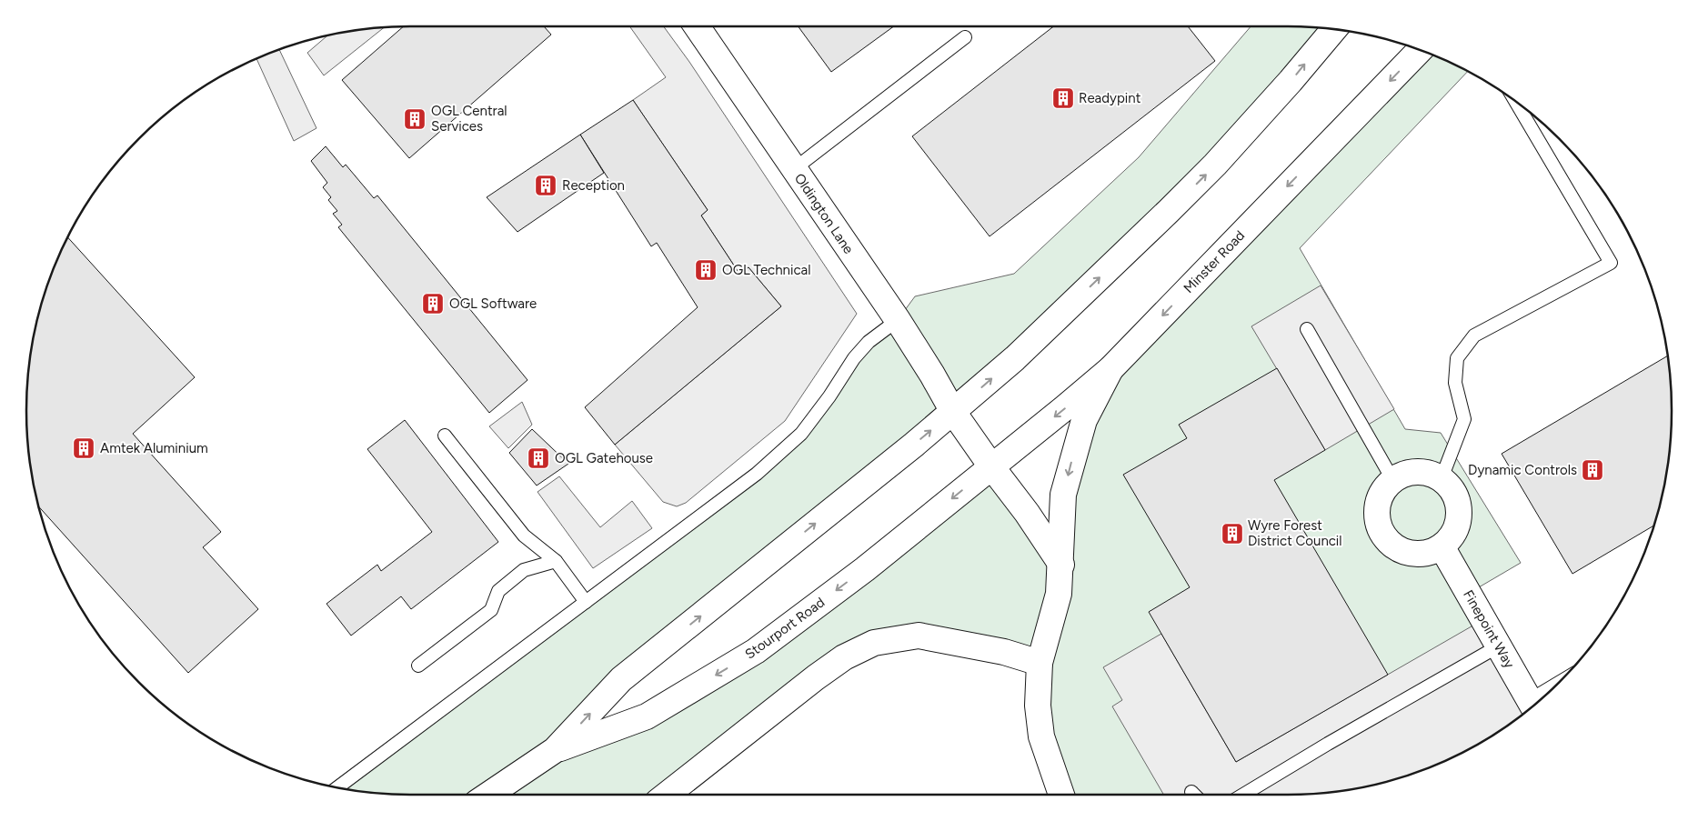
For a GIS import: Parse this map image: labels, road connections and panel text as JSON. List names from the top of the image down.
{
  "streets": {
    "main road": [
      "Oldington Lane",
      "Minster Road",
      "Stourport Road",
      "Finepoint Way"
    ]
  },
  "crossings": [
    ["Oldington Lane", "Minster Road"],
    ["Oldington Lane", "Stourport Road"],
    ["Minster Road", "Stourport Road"]
  ],
  "places": {
    "building": [
      "Readypint",
      "OGL Central Services",
      "Reception",
      "OGL Technical",
      "OGL Software",
      "Amtek Aluminium",
      "OGL Gatehouse",
      "Dynamic Controls",
      "Wyre Forest District Council"
    ]
  }
}
